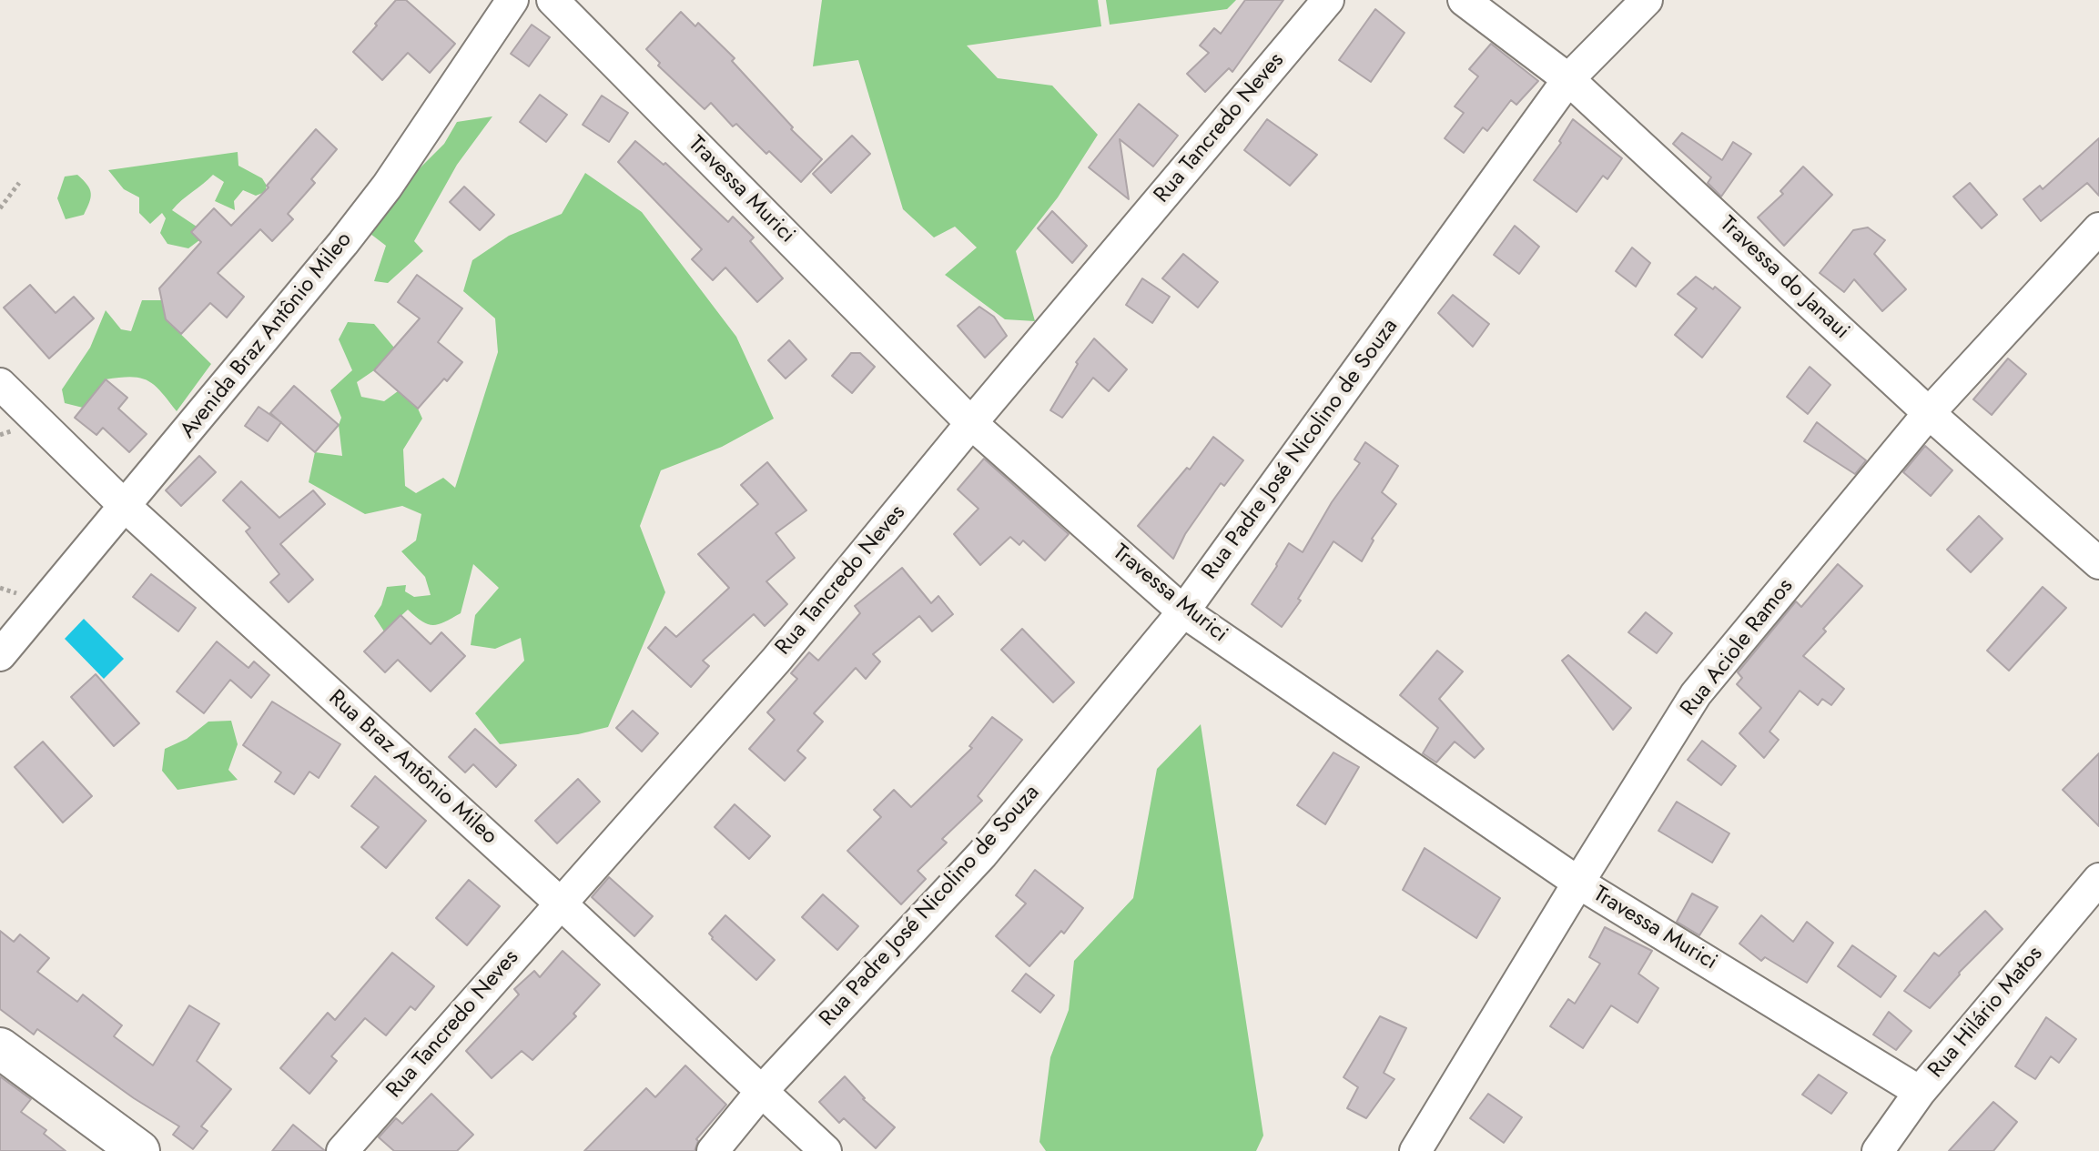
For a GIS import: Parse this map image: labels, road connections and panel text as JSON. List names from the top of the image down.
{
  "streets": {
    "street": [
      "Rua Tancredo Neves",
      "Travessa Murici",
      "Travessa do Janaui",
      "Avenida Braz Antônio Mileo",
      "Rua Padre José Nicolino de Souza",
      "Rua Aciole Ramos",
      "Rua Braz Antônio Mileo",
      "Rua Hilário Matos"
    ]
  },
  "crossings": [
    ["Rua Tancredo Neves", "Travessa Murici"],
    ["Rua Tancredo Neves", "Rua Braz Antônio Mileo"],
    ["Travessa Murici", "Rua Padre José Nicolino de Souza"],
    ["Travessa Murici", "Rua Aciole Ramos"],
    ["Travessa Murici", "Rua Hilário Matos"],
    ["Travessa do Janaui", "Rua Padre José Nicolino de Souza"],
    ["Travessa do Janaui", "Rua Aciole Ramos"],
    ["Avenida Braz Antônio Mileo", "Rua Braz Antônio Mileo"],
    ["Rua Padre José Nicolino de Souza", "Rua Braz Antônio Mileo"]
  ]
}
